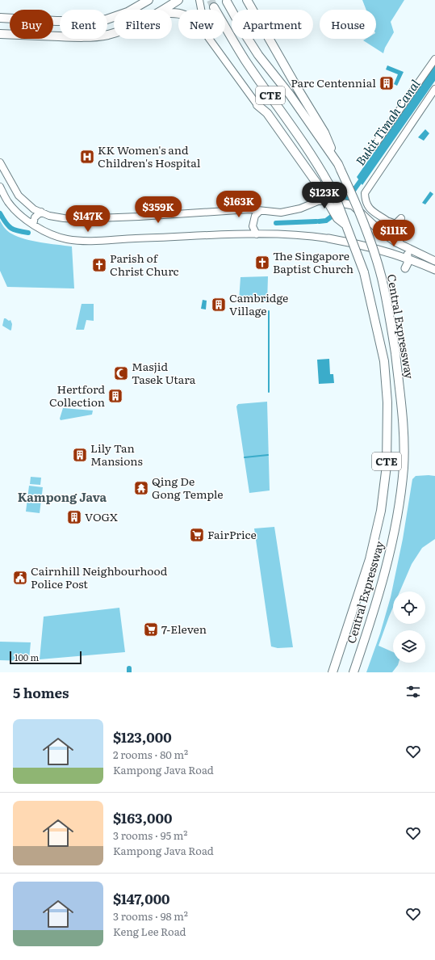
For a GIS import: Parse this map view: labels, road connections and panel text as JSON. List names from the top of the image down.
{
  "streets": {
    "highway": ["CTE", "Central Expressway"]
  },
  "districts": ["Kampong Java"],
  "water": ["Bukit Timah Canal"],
  "places": {
    "building": [
      "Parc Centennial",
      "Cambridge Village",
      "Hertford Collection",
      "Lily Tan Mansions",
      "VOGX"
    ],
    "hospital": ["KK Women's and Children's Hospital"],
    "church": ["The Singapore Baptist Church", "Parish of Christ Churc"],
    "mosque": ["Masjid Tasek Utara"],
    "temple": ["Qing De Gong Temple"],
    "supermarket": ["FairPrice", "7-Eleven"],
    "public building": ["Cairnhill Neighbourhood Police Post"]
  },
  "scale_bar": "100 m",
  "page": {
    "chip": [
      "Buy",
      "Rent",
      "Filters",
      "New",
      "Apartment",
      "House"
    ],
    "price": [
      "$123K",
      "$163K",
      "$359K",
      "$147K",
      "$111K"
    ],
    "scale": "100 m",
    "heading": "5 homes",
    "list": [
      {
        "name": "$123,000",
        "note": "2 rooms · 80 m² · Kampong Java Road"
      },
      {
        "name": "$163,000",
        "note": "3 rooms · 95 m² · Kampong Java Road"
      },
      {
        "name": "$147,000",
        "note": "3 rooms · 98 m² · Keng Lee Road"
      }
    ]
  }
}
